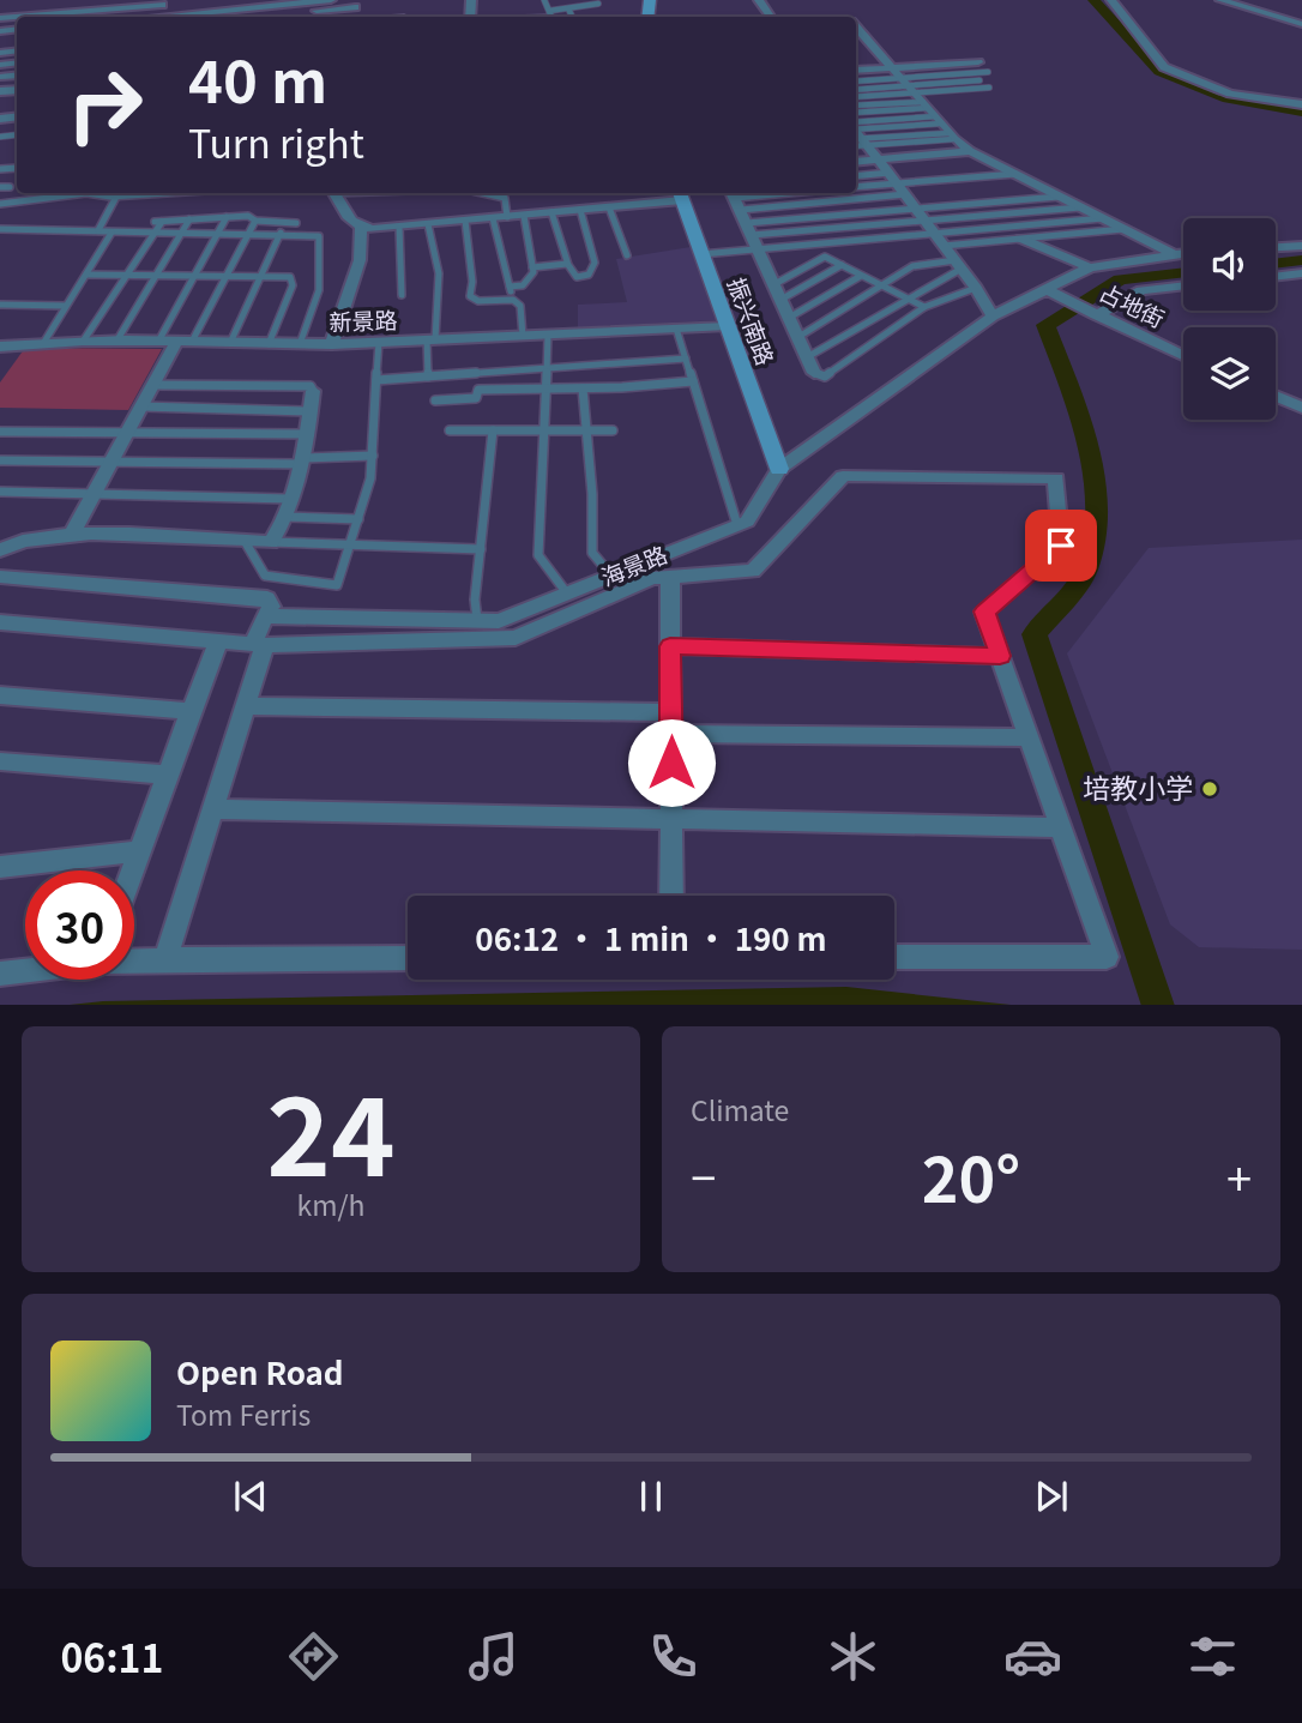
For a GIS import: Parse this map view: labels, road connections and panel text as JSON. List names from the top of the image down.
{
  "streets": {
    "street": [
      "占地街",
      "新景路",
      "振兴南路",
      "海景路"
    ]
  },
  "crossings": [
    ["占地街", "海景路"],
    ["新景路", "振兴南路"],
    ["振兴南路", "海景路"]
  ],
  "places": ["培教小学"],
  "page": {
    "turn": ["40 m", "Turn right"],
    "limit": "30",
    "trip": "06:12 · 1 min · 190 m",
    "tile": [
      ["24", "km/h"],
      "Climate"
    ],
    "heat": ["−", "20°", "+"],
    "song": ["Open Road", "Tom Ferris"],
    "tabs": "06:11"
  }
}
